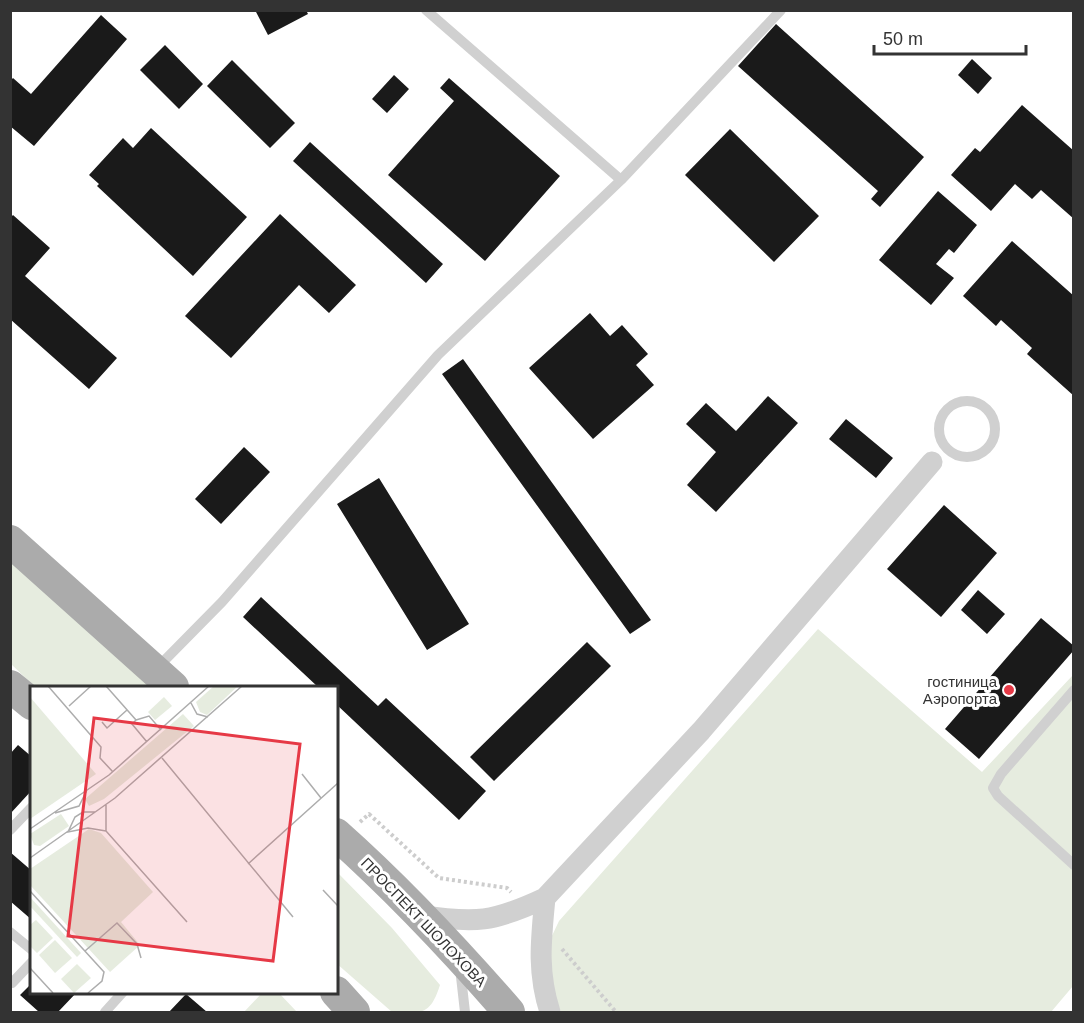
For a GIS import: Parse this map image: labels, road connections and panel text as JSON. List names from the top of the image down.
{
  "streets": {
    "main road": ["ПРОСПЕКТ ШОЛОХОВА"]
  },
  "places": ["гостиница Аэропорта"],
  "scale_bar": "50 m"
}
